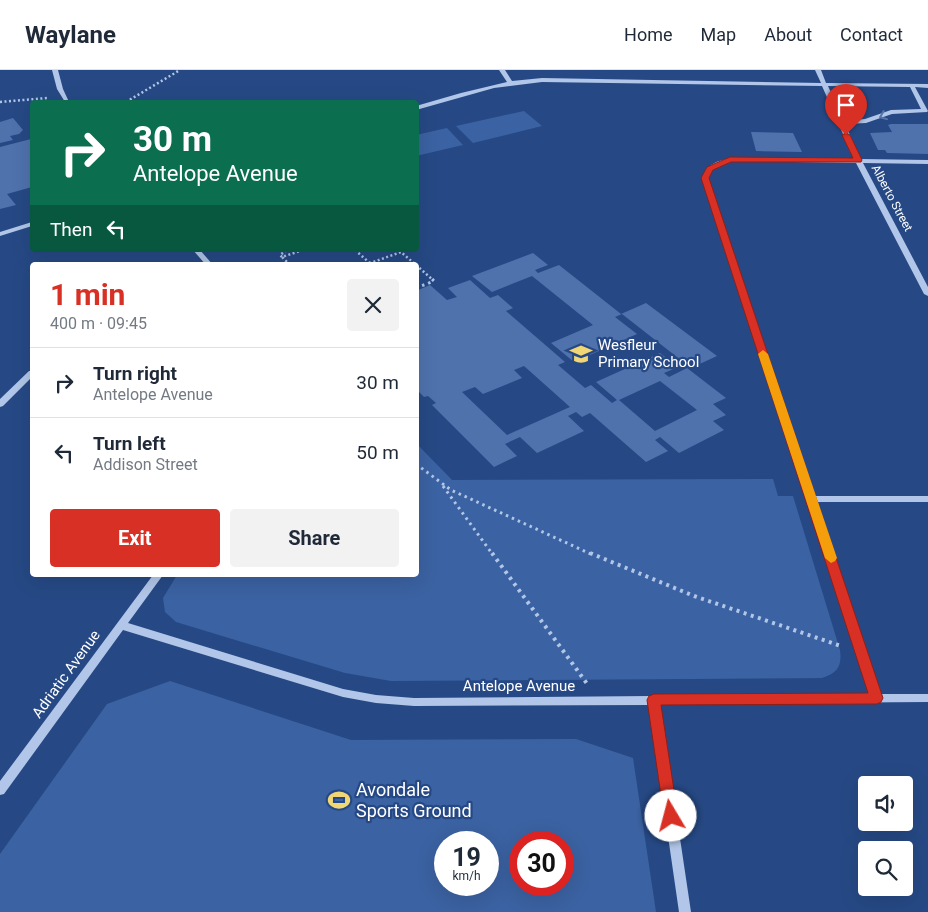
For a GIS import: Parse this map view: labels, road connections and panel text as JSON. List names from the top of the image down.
{
  "streets": {
    "street": ["Alberto Street", "Adriatic Avenue", "Antelope Avenue"]
  },
  "crossings": [
    ["Adriatic Avenue", "Antelope Avenue"]
  ],
  "places": {
    "school or university": ["Wesfleur Primary School"],
    "sports": ["Avondale Sports Ground"]
  },
  "page": {
    "header": "Waylane",
    "nav": [
      "Home",
      "Map",
      "About",
      "Contact"
    ],
    "turn": ["30 m", "Antelope Avenue"],
    "then": "Then",
    "heading": ["1 min", "400 m · 09:45"],
    "list": [
      {
        "name": "Turn right",
        "note": "Antelope Avenue",
        "value": "30 m"
      },
      {
        "name": "Turn left",
        "note": "Addison Street",
        "value": "50 m"
      }
    ],
    "buttons": ["Exit", "Share"],
    "speed": "19 km/h",
    "limit": "30"
  }
}
